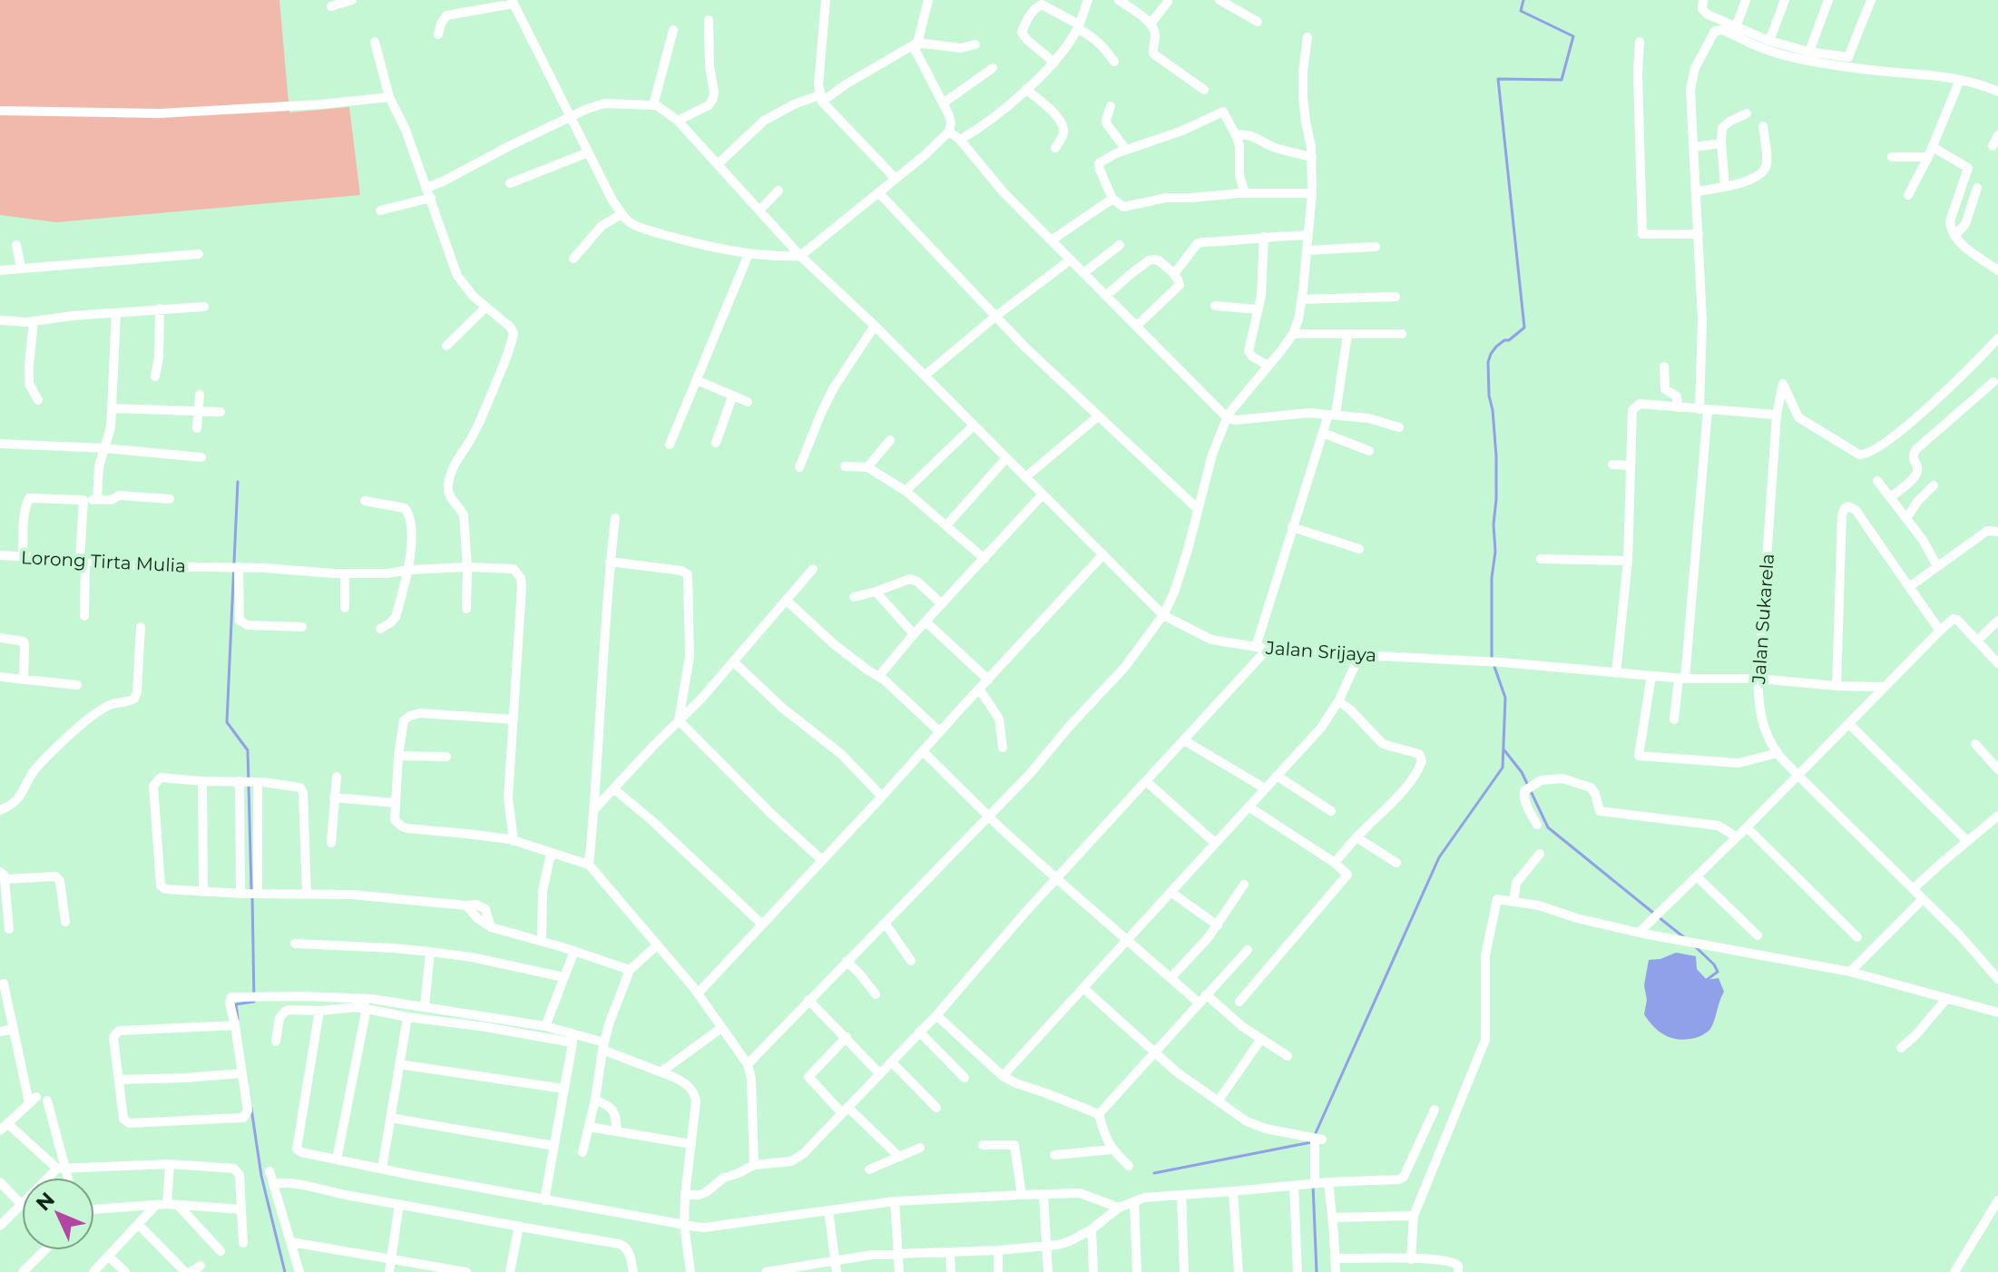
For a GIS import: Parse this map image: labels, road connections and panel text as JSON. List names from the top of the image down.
{
  "streets": {
    "street": ["Lorong Tirta Mulia", "Jalan Sukarela", "Jalan Srijaya"]
  },
  "north": "top left"
}
